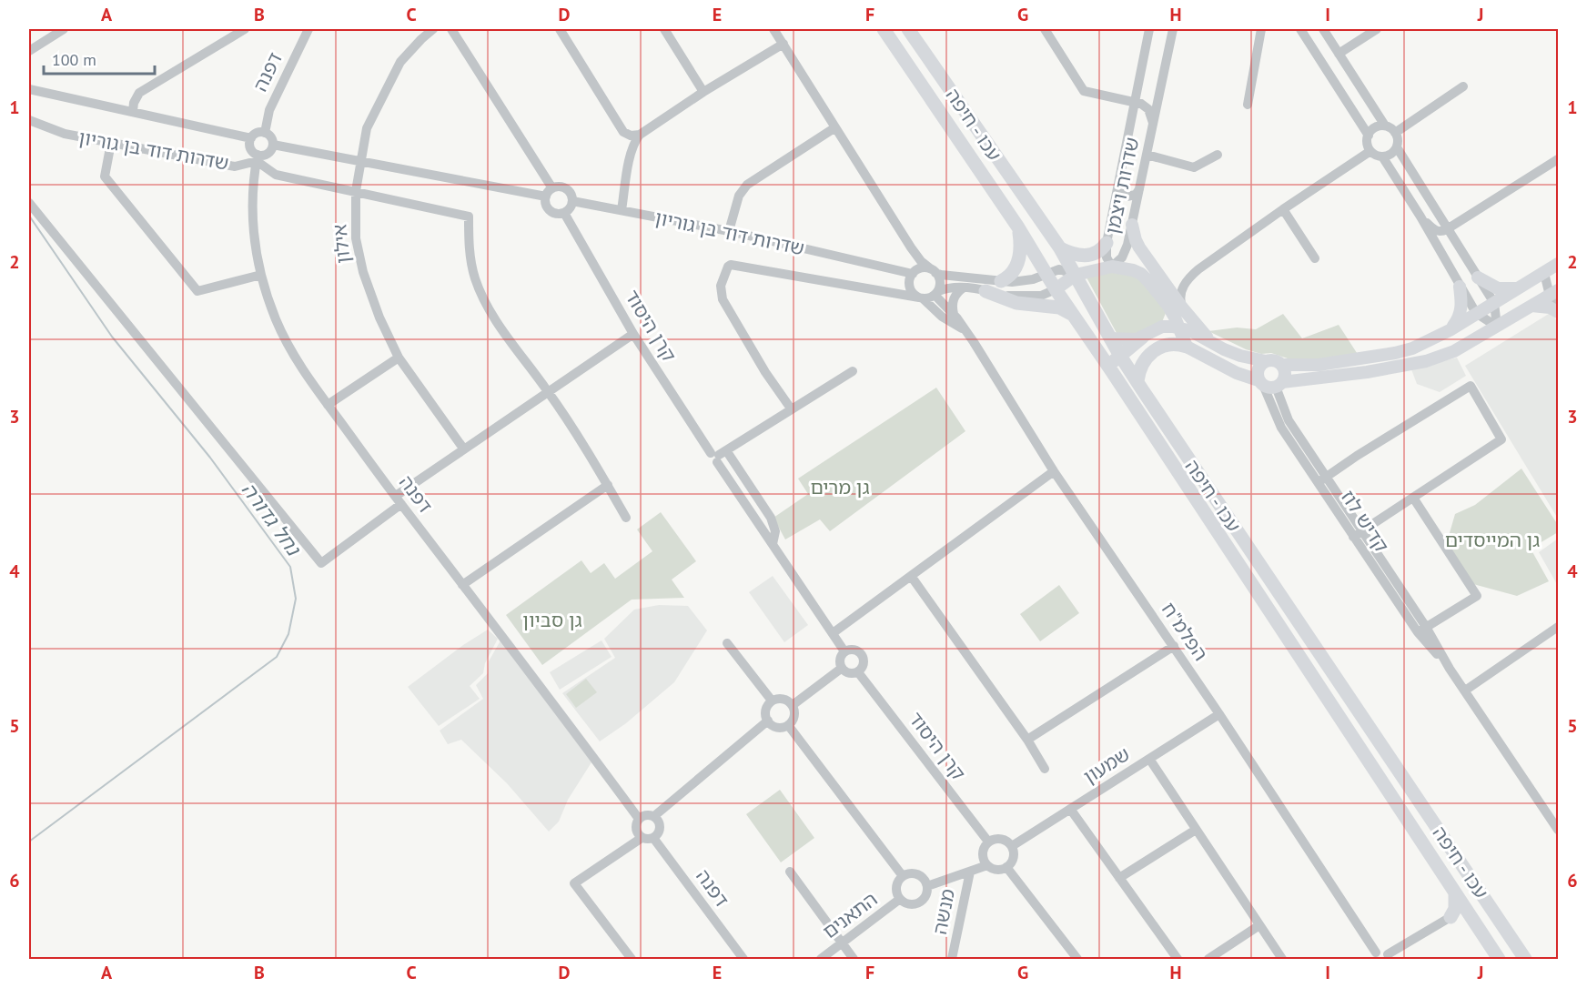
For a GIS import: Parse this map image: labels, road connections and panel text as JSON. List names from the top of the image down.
{
  "streets": {
    "highway": ["עכו - חיפה"],
    "street": [
      "דפנה",
      "שדרות דוד בן גוריון",
      "שדרות ויצמן",
      "אילון",
      "קרן היסוד",
      "קדיש לוז",
      "הפלמ\"ח",
      "שמעון",
      "מנשה",
      "התאנים"
    ]
  },
  "crossings": [
    ["דפנה", "שדרות דוד בן גוריון"],
    ["שדרות דוד בן גוריון", "אילון"],
    ["שדרות דוד בן גוריון", "קרן היסוד"],
    ["שדרות דוד בן גוריון", "הפלמ\"ח"],
    ["קרן היסוד", "שמעון"],
    ["הפלמ\"ח", "שמעון"]
  ],
  "water": ["נחל גדורה"],
  "parks": ["גן מרים", "גן המייסדים", "גן סביון"],
  "scale_bar": "100 m",
  "grid": {
    "columns": [
      "A",
      "B",
      "C",
      "D",
      "E",
      "F",
      "G",
      "H",
      "I",
      "J"
    ],
    "rows": [
      "1",
      "2",
      "3",
      "4",
      "5",
      "6"
    ]
  }
}
